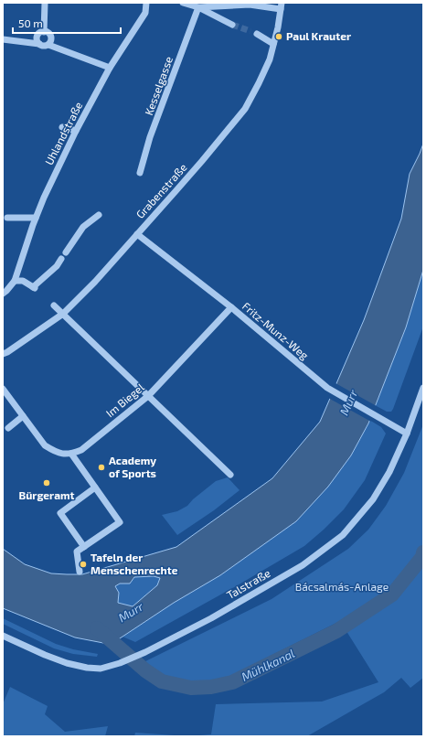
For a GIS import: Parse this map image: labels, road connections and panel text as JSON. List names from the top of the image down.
{
  "streets": {
    "street": [
      "Kesselgasse",
      "Uhlandstraße",
      "Grabenstraße",
      "Fritz-Munz-Weg",
      "Im Biegel",
      "Talstraße"
    ]
  },
  "crossings": [
    ["Grabenstraße", "Fritz-Munz-Weg"],
    ["Fritz-Munz-Weg", "Im Biegel"],
    ["Fritz-Munz-Weg", "Talstraße"]
  ],
  "water": ["Murr", "Mühlkanal"],
  "parks": ["Bácsalmás-Anlage"],
  "places": [
    "Paul Krauter",
    "Academy of Sports",
    "Bürgeramt",
    "Tafeln der Menschenrechte"
  ],
  "scale_bar": "50 m"
}
